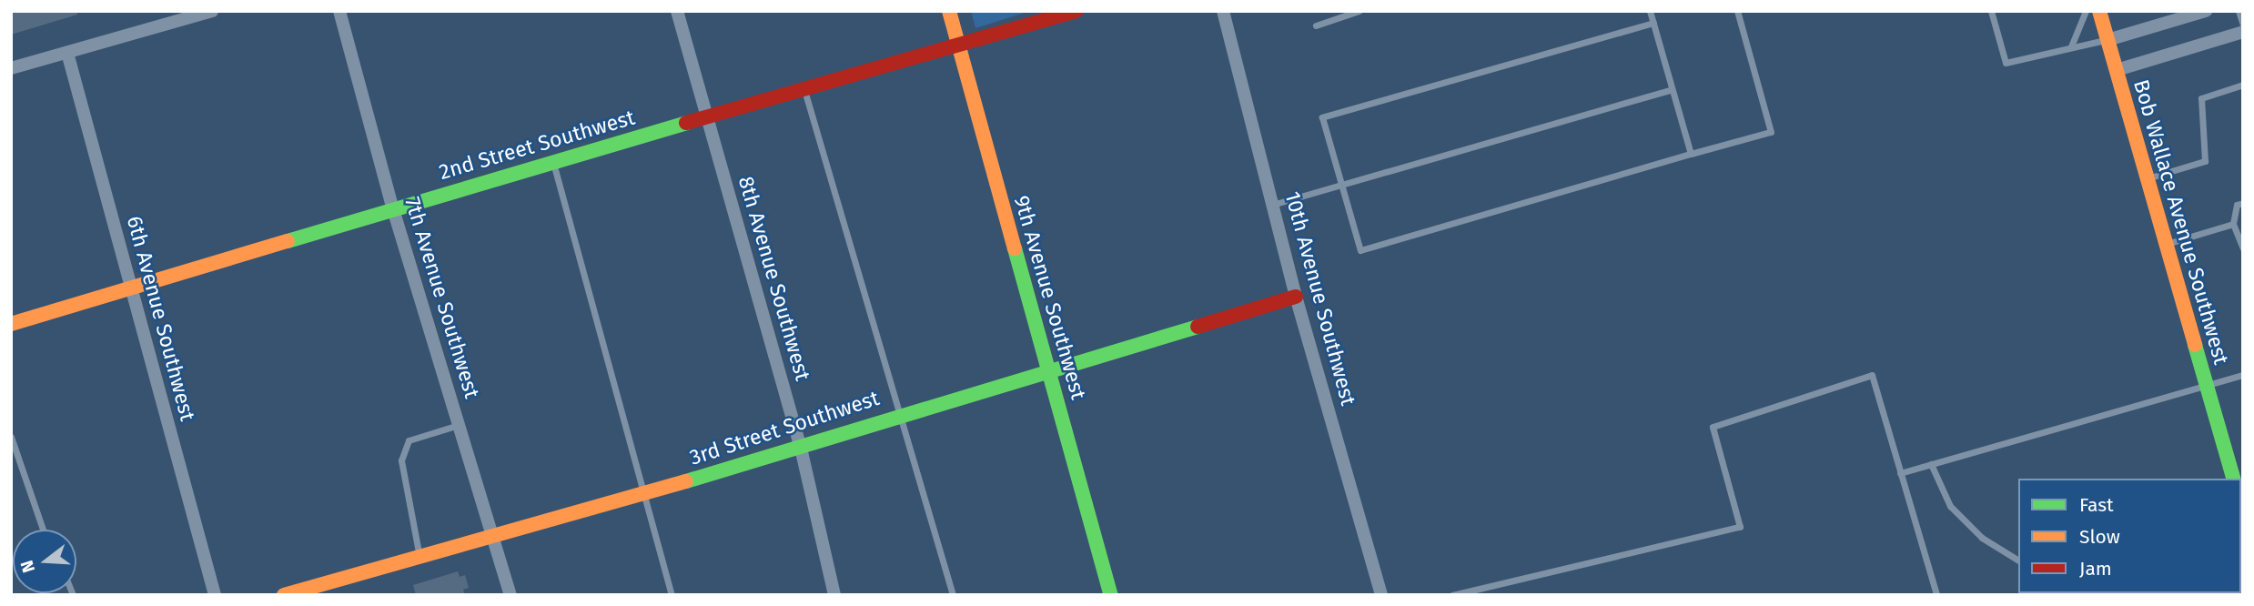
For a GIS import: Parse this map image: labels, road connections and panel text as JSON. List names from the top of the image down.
{
  "streets": {
    "street": [
      "2nd Street Southwest",
      "Bob Wallace Avenue Southwest",
      "8th Avenue Southwest",
      "7th Avenue Southwest",
      "9th Avenue Southwest",
      "10th Avenue Southwest",
      "6th Avenue Southwest",
      "3rd Street Southwest"
    ]
  },
  "crossings": [
    ["2nd Street Southwest", "8th Avenue Southwest"],
    ["2nd Street Southwest", "7th Avenue Southwest"],
    ["2nd Street Southwest", "9th Avenue Southwest"],
    ["2nd Street Southwest", "6th Avenue Southwest"],
    ["8th Avenue Southwest", "3rd Street Southwest"],
    ["7th Avenue Southwest", "3rd Street Southwest"],
    ["9th Avenue Southwest", "3rd Street Southwest"],
    ["10th Avenue Southwest", "3rd Street Southwest"]
  ],
  "legend": ["Fast", "Slow", "Jam"],
  "north": "left"
}
